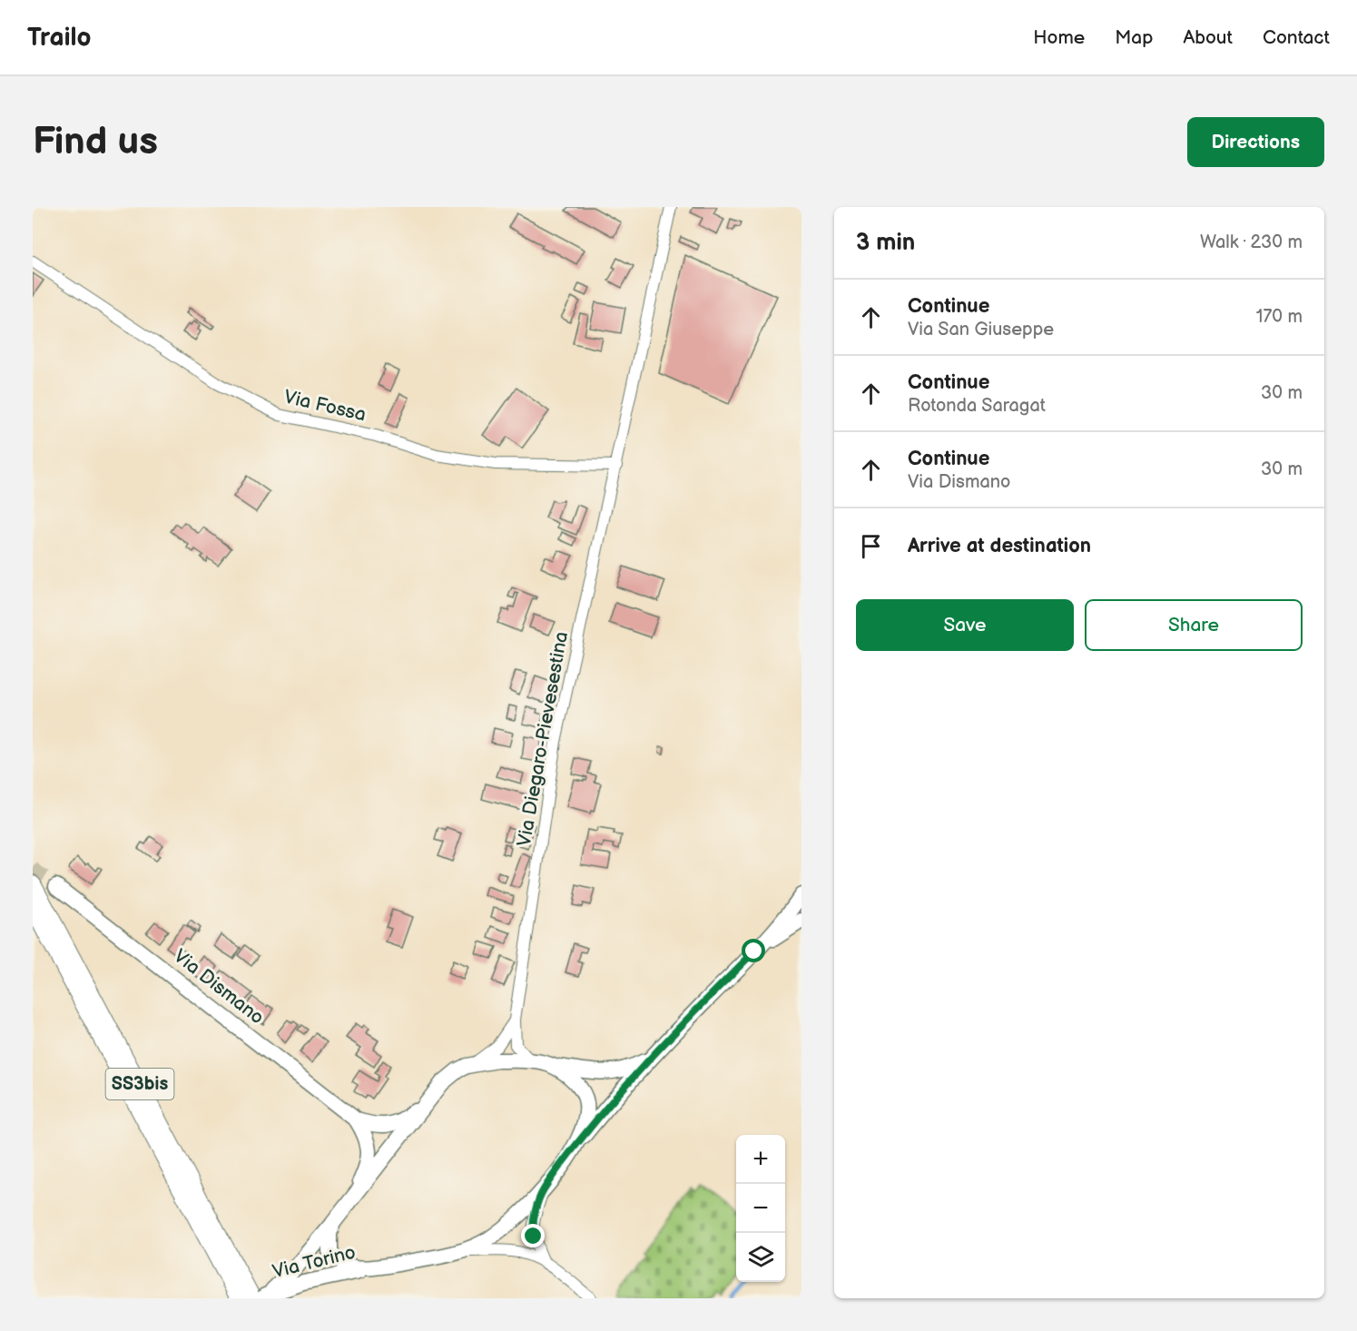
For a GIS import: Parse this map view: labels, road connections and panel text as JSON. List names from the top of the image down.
{
  "streets": {
    "highway": ["SS3bis"],
    "main road": ["Via Dismano", "Via Torino"],
    "street": ["Via Fossa", "Via Diegaro-Pievesestina"]
  },
  "crossings": [
    ["Via Fossa", "Via Diegaro-Pievesestina"],
    ["Via Dismano", "Via Torino"],
    ["SS3bis", "Via Torino"]
  ],
  "page": {
    "header": "Trailo",
    "nav": [
      "Home",
      "Map",
      "About",
      "Contact"
    ],
    "buttons": [
      "Directions",
      ["Save", "Share"]
    ],
    "title": "Find us",
    "heading": ["3 min", "Walk · 230 m"],
    "list": [
      ["Continue", "Via San Giuseppe", "170 m"],
      ["Continue", "Rotonda Saragat", "30 m"],
      ["Continue", "Via Dismano", "30 m"],
      "Arrive at destination"
    ],
    "map_buttons": ["+", "−"]
  }
}
